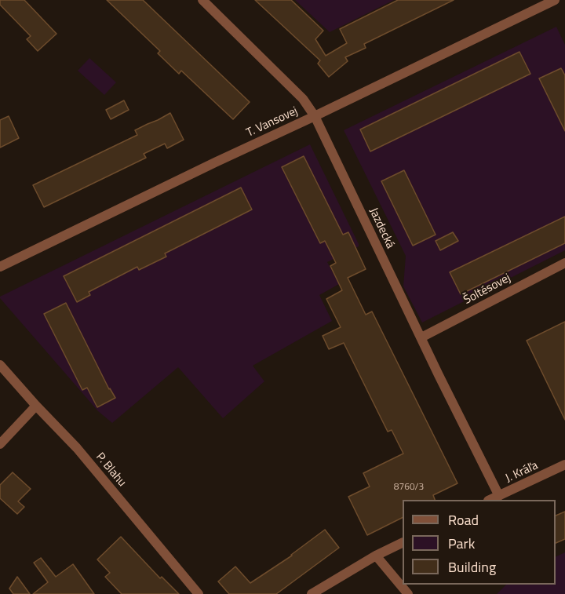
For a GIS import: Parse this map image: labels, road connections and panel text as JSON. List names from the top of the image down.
{
  "streets": {
    "street": [
      "T. Vansovej",
      "Jazdecká",
      "Šoltésovej",
      "P. Blahu",
      "J. Kráľa"
    ]
  },
  "crossings": [
    ["T. Vansovej", "Jazdecká"],
    ["Jazdecká", "Šoltésovej"],
    ["Jazdecká", "J. Kráľa"]
  ],
  "house_numbers": ["8760/3"],
  "legend": ["Road", "Park", "Building"]
}
